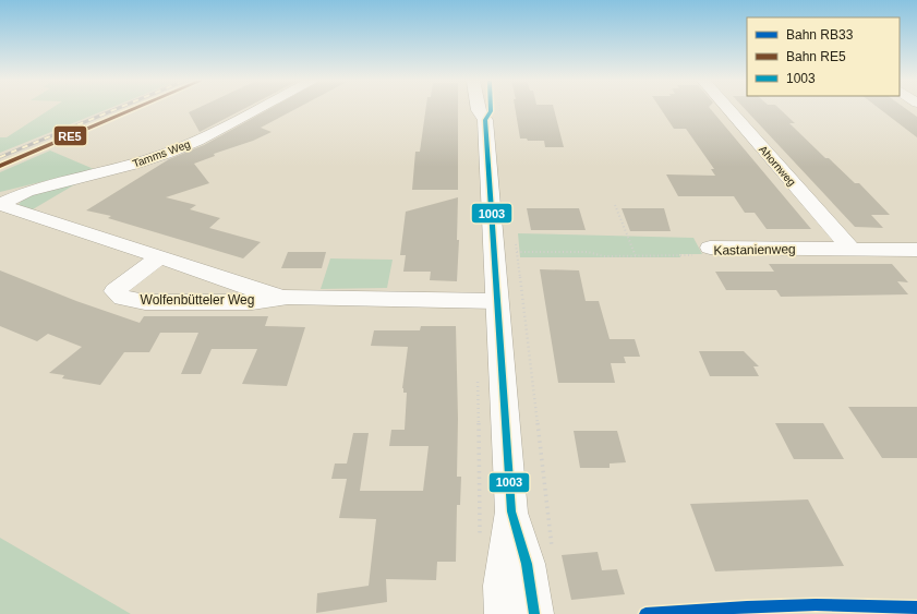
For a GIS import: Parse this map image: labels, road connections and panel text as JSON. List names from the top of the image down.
{
  "streets": {
    "street": [
      "Tamms Weg",
      "Ahornweg",
      "Kastanienweg",
      "Wolfenbütteler Weg"
    ]
  },
  "crossings": [
    ["Tamms Weg", "Wolfenbütteler Weg"],
    ["Ahornweg", "Kastanienweg"]
  ],
  "lines": ["rail line RE5", "transit line 1003", "rail line RB33"],
  "legend": ["Bahn RB33", "Bahn RE5", "1003"]
}
